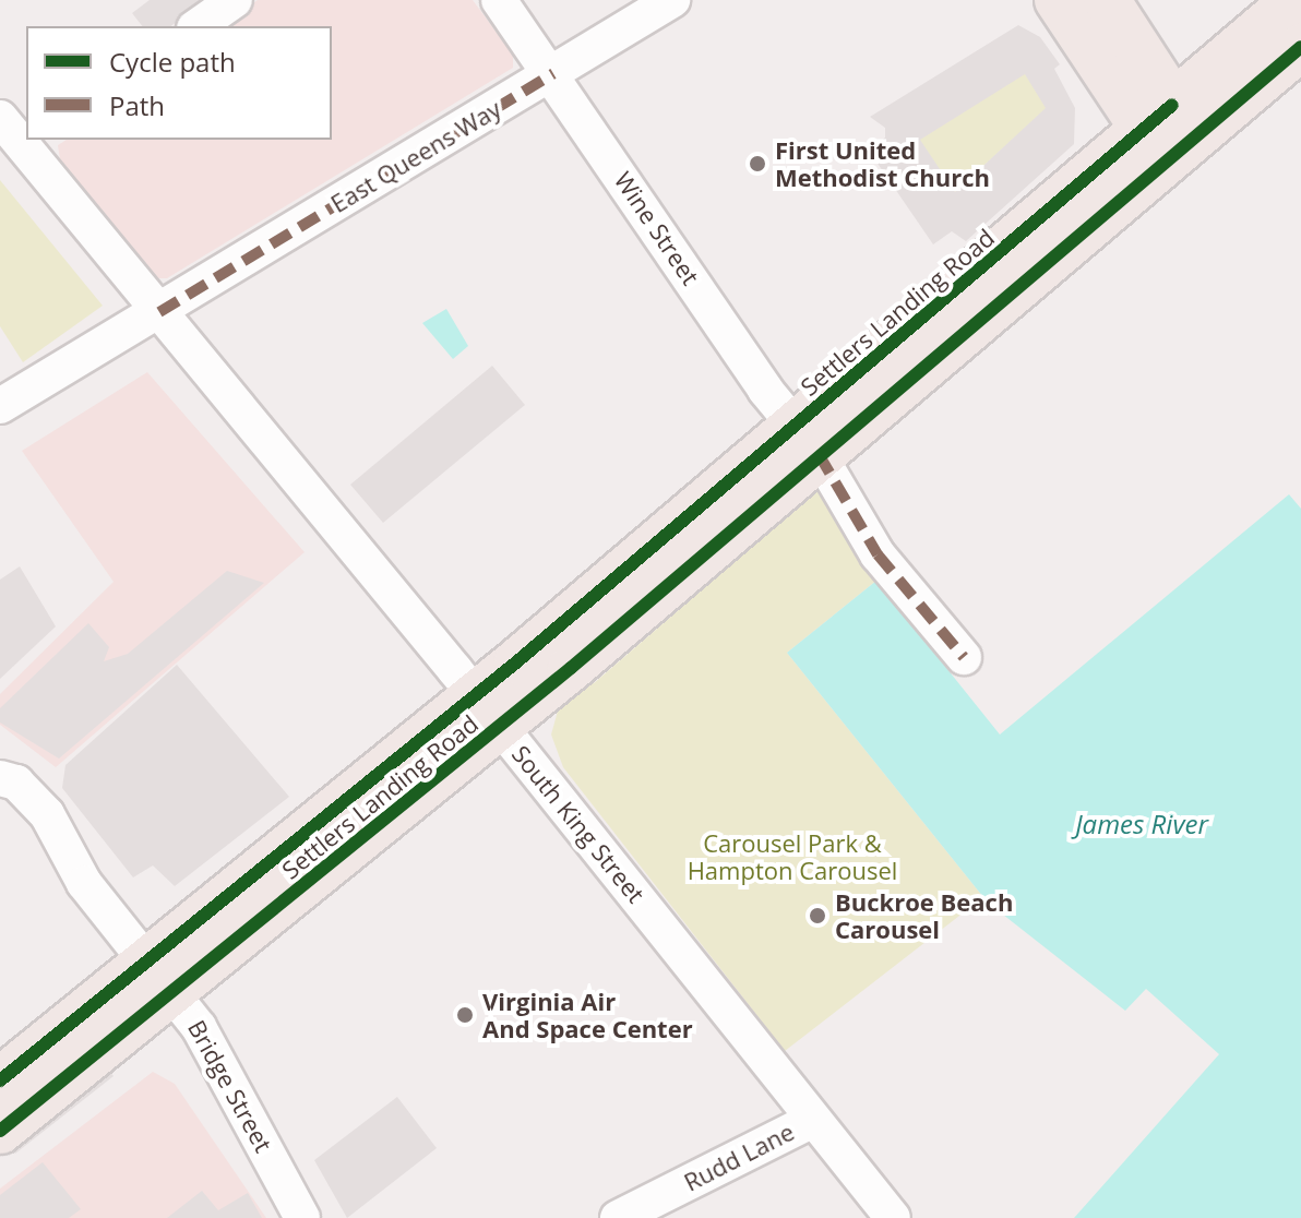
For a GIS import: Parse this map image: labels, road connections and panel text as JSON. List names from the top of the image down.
{
  "streets": {
    "main road": ["Settlers Landing Road"],
    "street": [
      "East Queens Way",
      "Wine Street",
      "South King Street",
      "Bridge Street",
      "Rudd Lane"
    ]
  },
  "crossings": [
    ["East Queens Way", "Wine Street"],
    ["East Queens Way", "South King Street"],
    ["Wine Street", "Settlers Landing Road"],
    ["Settlers Landing Road", "South King Street"],
    ["Settlers Landing Road", "Bridge Street"],
    ["South King Street", "Rudd Lane"]
  ],
  "water": ["James River"],
  "parks": ["Carousel Park & Hampton Carousel"],
  "places": ["First United Methodist Church", "Buckroe Beach Carousel", "Virginia Air And Space Center"],
  "legend": ["Cycle path", "Path"]
}
